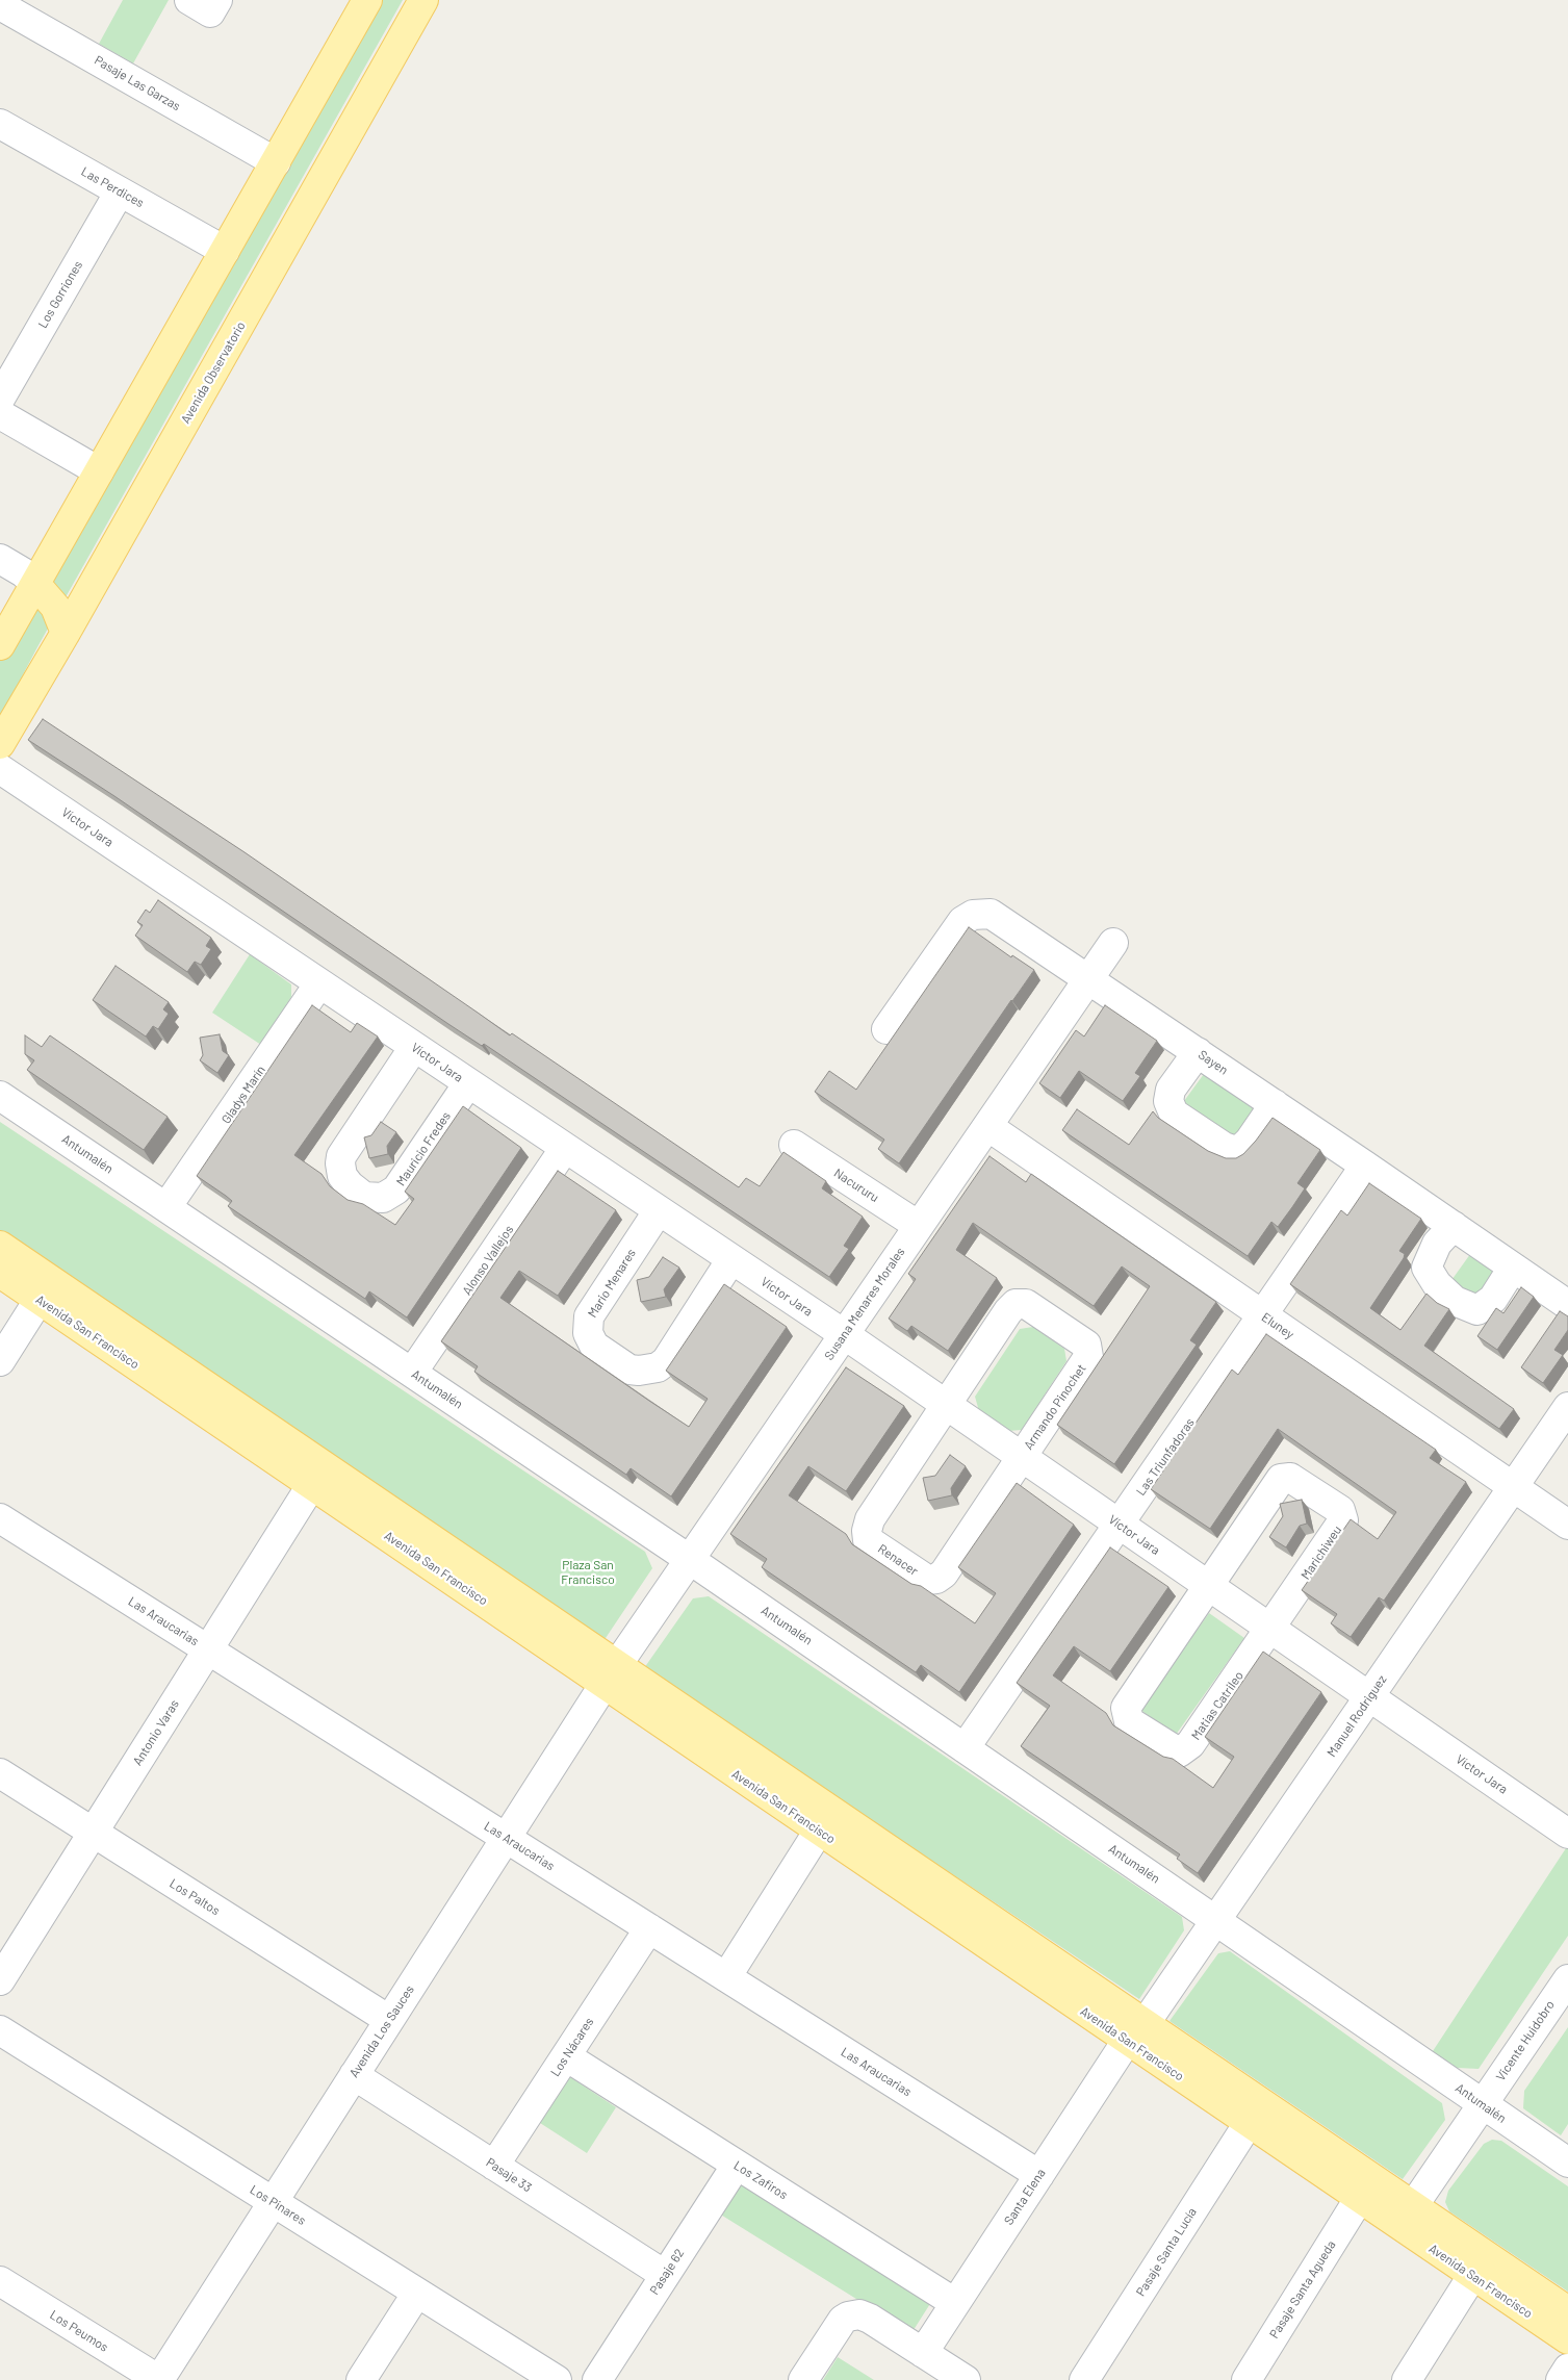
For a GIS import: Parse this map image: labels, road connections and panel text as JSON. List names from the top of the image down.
{
  "streets": {
    "main road": ["Avenida Observatorio", "Avenida San Francisco"],
    "street": [
      "Pasaje Las Garzas",
      "Las Perdices",
      "Los Gorriones",
      "Víctor Jara",
      "Sayen",
      "Gladys Marín",
      "Mauricio Fredes",
      "Antumalén",
      "Nacururu",
      "Alonso Vallejos",
      "Mario Menares",
      "Susana Menares Morales",
      "Eluney",
      "Armando Pinochet",
      "Las Triunfadoras",
      "Marichiweu",
      "Renacer",
      "Las Araucarias",
      "Matias Catrileo",
      "Manuel Rodriguez",
      "Antonio Varas",
      "Los Paltos",
      "Avenida Los Sauces",
      "Vicente Huidobro",
      "Los Nácares",
      "Pasaje 33",
      "Los Zafiros",
      "Santa Elena",
      "Los Pinares",
      "Pasaje Santa Lucía",
      "Pasaje 62",
      "Pasaje Santa Agueda",
      "Los Peumos"
    ]
  },
  "crossings": [
    ["Las Perdices", "Los Gorriones"],
    ["Víctor Jara", "Gladys Marín"],
    ["Víctor Jara", "Mauricio Fredes"],
    ["Víctor Jara", "Alonso Vallejos"],
    ["Víctor Jara", "Mario Menares"],
    ["Víctor Jara", "Susana Menares Morales"],
    ["Víctor Jara", "Armando Pinochet"],
    ["Víctor Jara", "Las Triunfadoras"],
    ["Víctor Jara", "Marichiweu"],
    ["Víctor Jara", "Renacer"],
    ["Víctor Jara", "Matias Catrileo"],
    ["Víctor Jara", "Manuel Rodriguez"],
    ["Sayen", "Susana Menares Morales"],
    ["Sayen", "Las Triunfadoras"],
    ["Gladys Marín", "Antumalén"],
    ["Antumalén", "Alonso Vallejos"],
    ["Antumalén", "Susana Menares Morales"],
    ["Antumalén", "Las Triunfadoras"],
    ["Antumalén", "Manuel Rodriguez"],
    ["Antumalén", "Vicente Huidobro"],
    ["Nacururu", "Susana Menares Morales"],
    ["Susana Menares Morales", "Eluney"],
    ["Susana Menares Morales", "Avenida San Francisco"],
    ["Susana Menares Morales", "Avenida Los Sauces"],
    ["Eluney", "Las Triunfadoras"],
    ["Eluney", "Manuel Rodriguez"],
    ["Avenida San Francisco", "Manuel Rodriguez"],
    ["Avenida San Francisco", "Antonio Varas"],
    ["Avenida San Francisco", "Avenida Los Sauces"],
    ["Avenida San Francisco", "Vicente Huidobro"],
    ["Avenida San Francisco", "Santa Elena"],
    ["Avenida San Francisco", "Pasaje Santa Lucía"],
    ["Avenida San Francisco", "Pasaje Santa Agueda"],
    ["Armando Pinochet", "Renacer"],
    ["Marichiweu", "Matias Catrileo"],
    ["Las Araucarias", "Antonio Varas"],
    ["Las Araucarias", "Avenida Los Sauces"],
    ["Las Araucarias", "Los Nácares"],
    ["Las Araucarias", "Santa Elena"],
    ["Manuel Rodriguez", "Santa Elena"],
    ["Antonio Varas", "Los Paltos"],
    ["Los Paltos", "Avenida Los Sauces"],
    ["Avenida Los Sauces", "Pasaje 33"],
    ["Avenida Los Sauces", "Los Pinares"],
    ["Avenida Los Sauces", "Los Peumos"],
    ["Los Nácares", "Pasaje 33"],
    ["Los Nácares", "Los Zafiros"],
    ["Pasaje 33", "Pasaje 62"],
    ["Los Zafiros", "Santa Elena"],
    ["Los Zafiros", "Pasaje 62"]
  ],
  "parks": ["Plaza San Francisco"]
}
